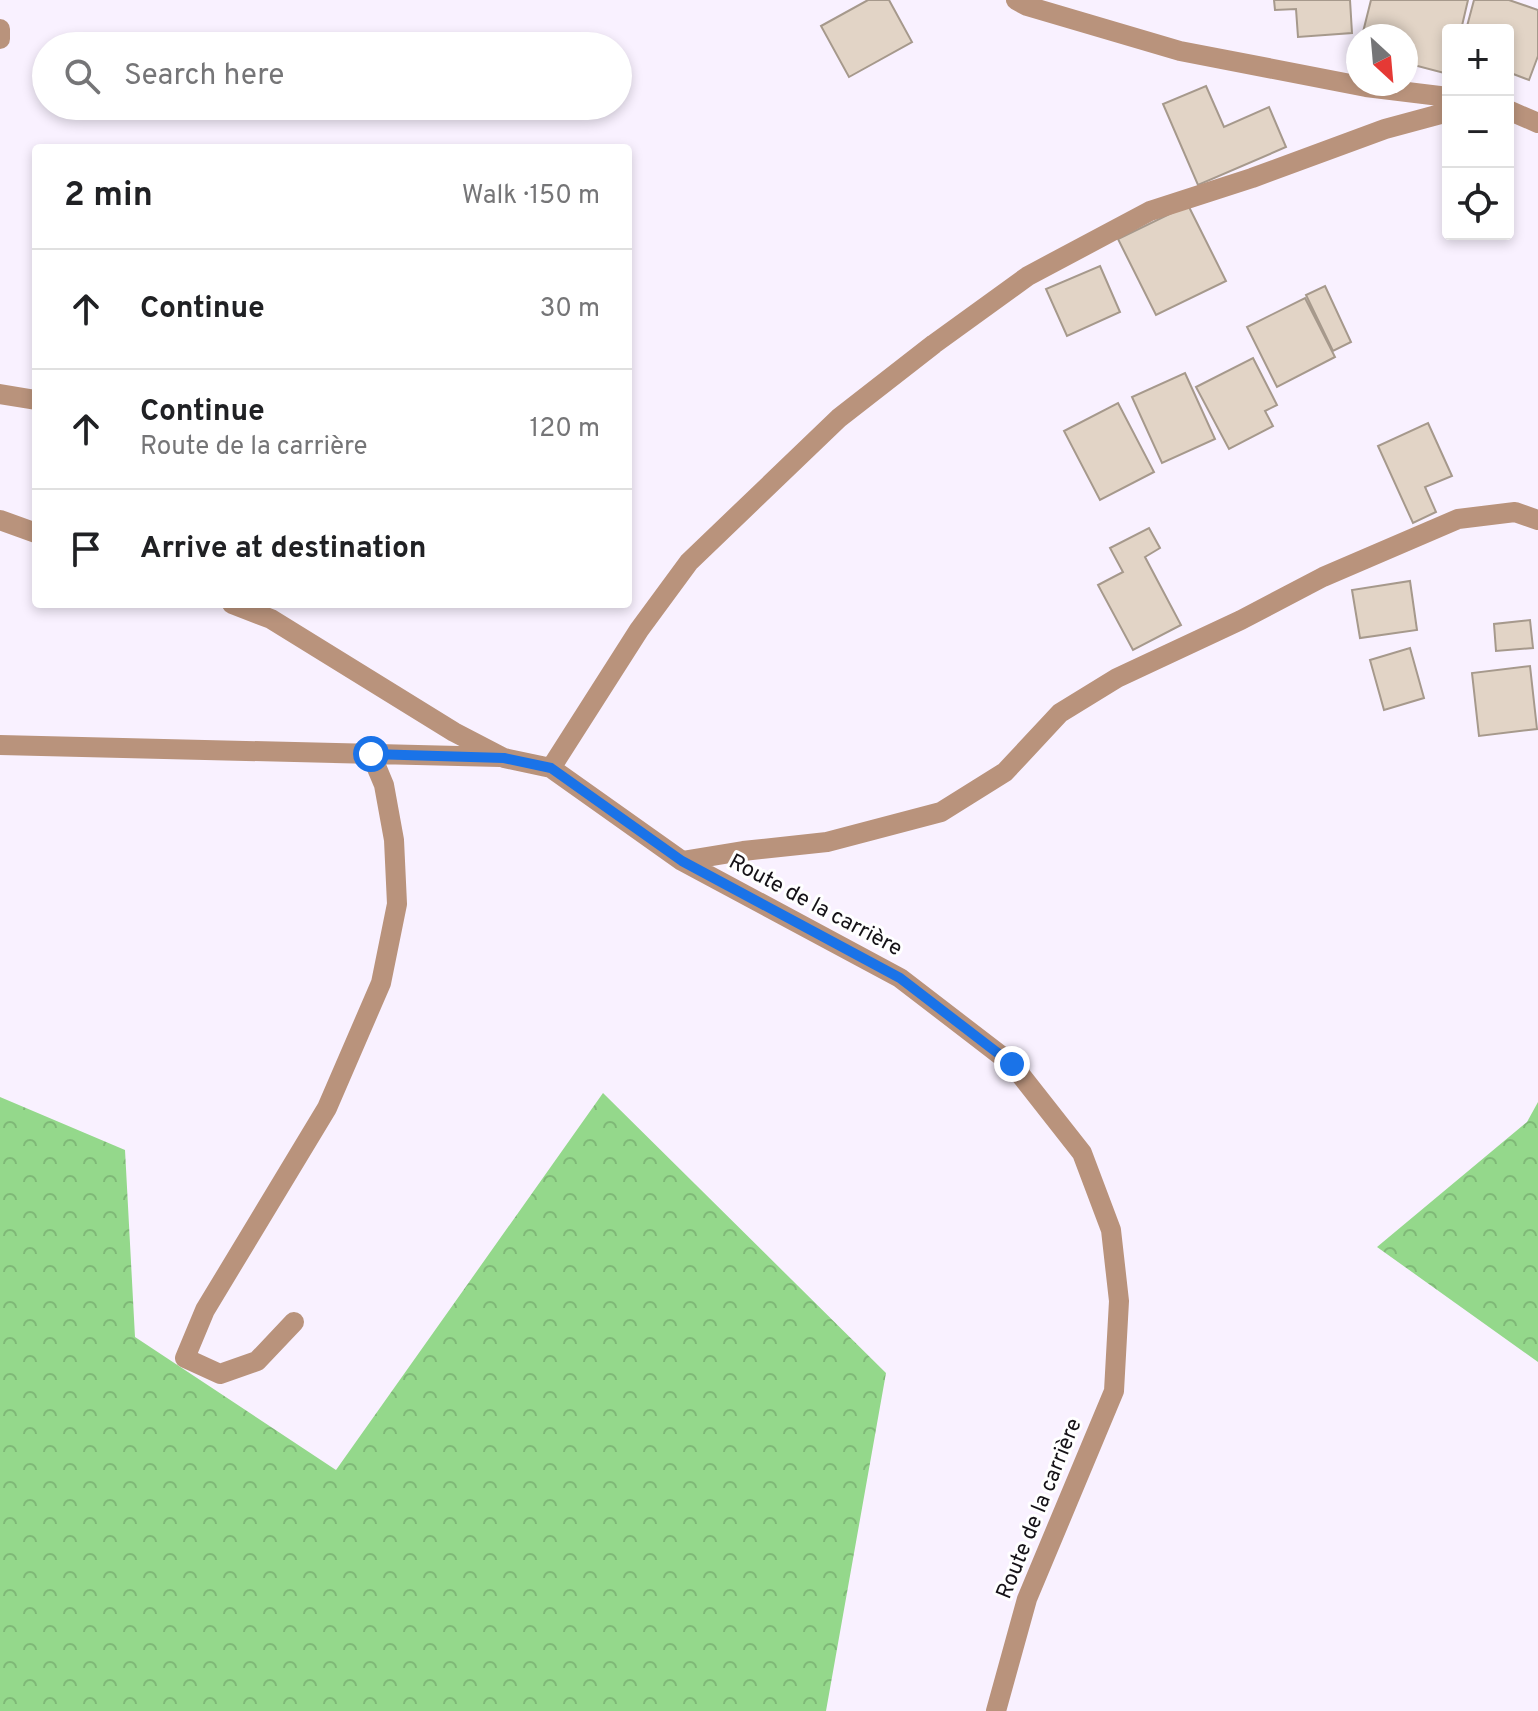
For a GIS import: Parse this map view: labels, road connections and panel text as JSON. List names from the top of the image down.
{
  "streets": {
    "street": ["Route de la carrière"]
  },
  "north": "bottom right",
  "page": {
    "map_buttons": ["+", "−"],
    "search": "Search here",
    "heading": ["2 min", "Walk · 150 m"],
    "list": [
      ["Continue", "30 m"],
      ["Continue", "Route de la carrière", "120 m"],
      "Arrive at destination"
    ]
  }
}
